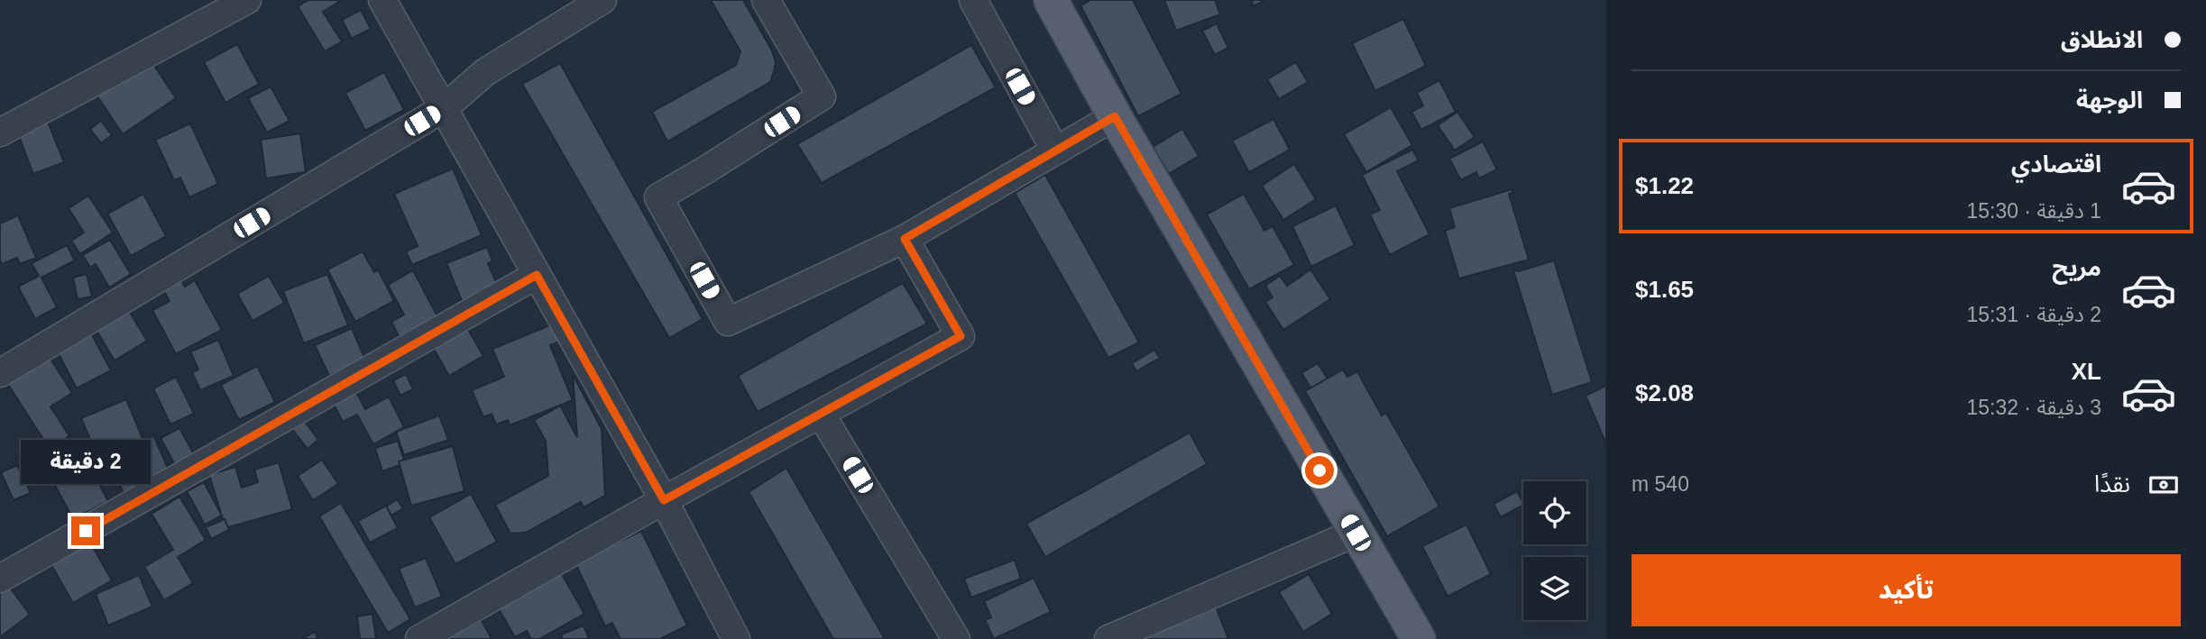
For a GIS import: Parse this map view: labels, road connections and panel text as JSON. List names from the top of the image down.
{
  "page": {
    "banner": ["الانطلاق", "الوجهة"],
    "list": [
      {
        "name": "اقتصادي",
        "note": "1 دقيقة · 15:30",
        "value": "$1.22"
      },
      {
        "name": "مريح",
        "note": "2 دقيقة · 15:31",
        "value": "$1.65"
      },
      {
        "name": "XL",
        "note": "3 دقيقة · 15:32",
        "value": "$2.08"
      }
    ],
    "bubble": "2 دقيقة",
    "pay": ["نقدًا", "540 m"],
    "buttons": "تأكيد"
  }
}
